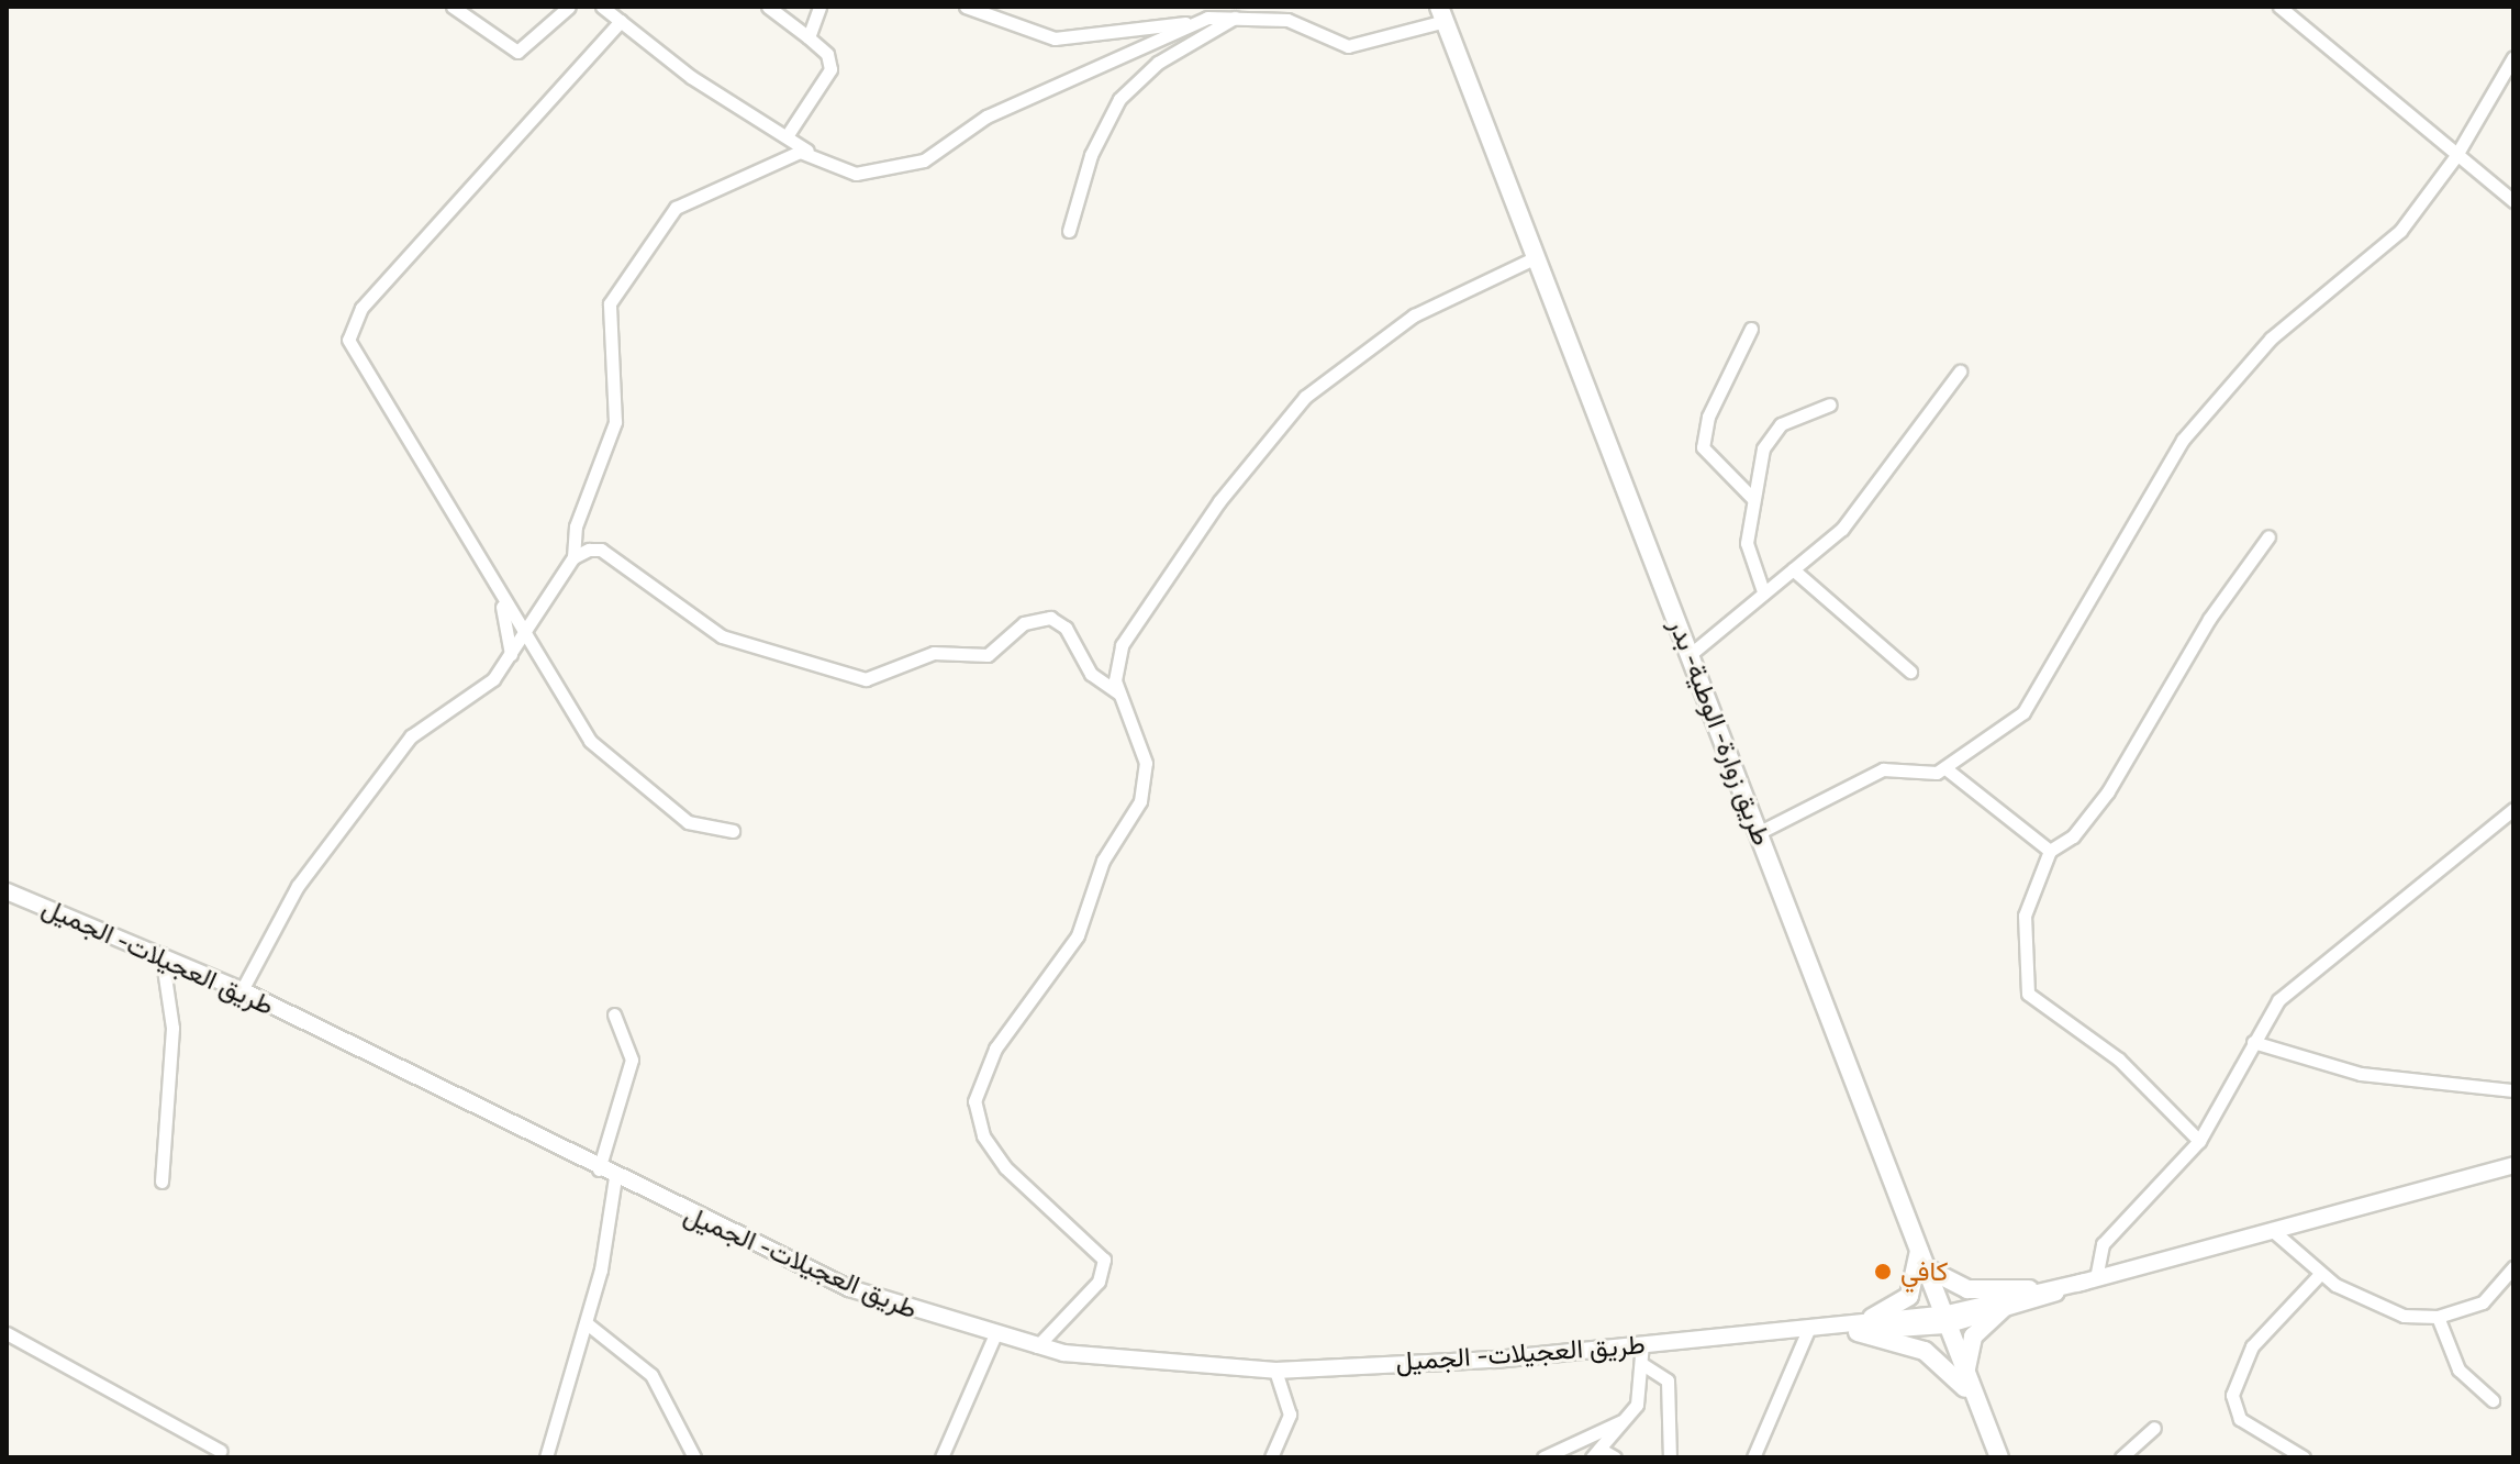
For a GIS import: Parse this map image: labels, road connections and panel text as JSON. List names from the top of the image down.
{
  "streets": {
    "highway": ["طريق زوارة- الوطية- بدر"],
    "main road": ["طريق العجيلات- الجميل"]
  },
  "places": ["كافي"]
}
